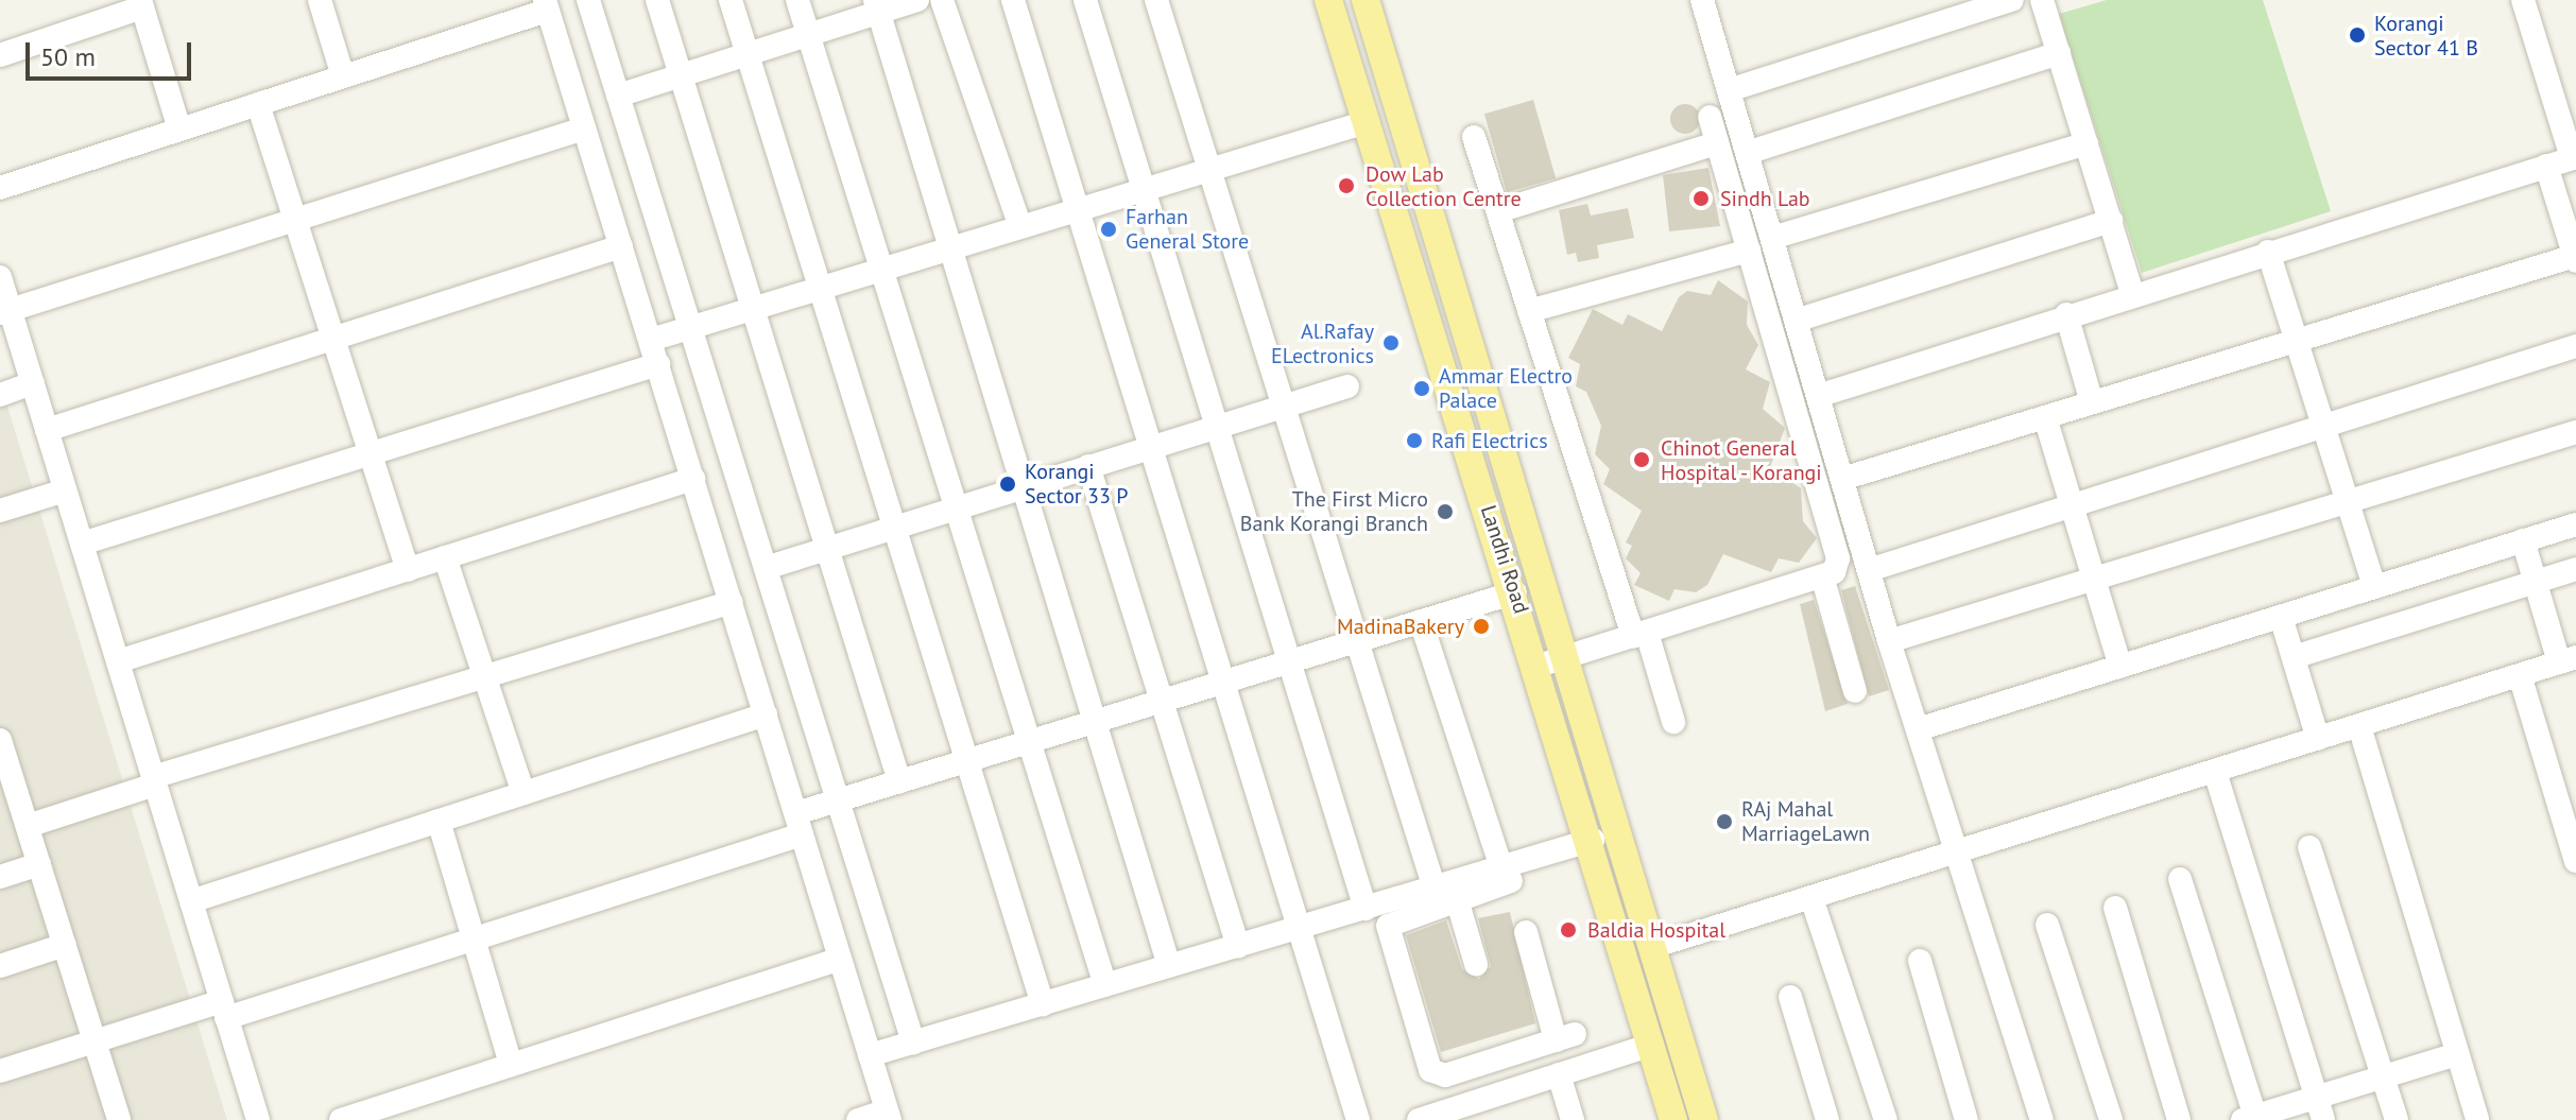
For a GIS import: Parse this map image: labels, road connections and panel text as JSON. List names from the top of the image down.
{
  "streets": {
    "main road": ["Landhi Road"]
  },
  "places": [
    "Korangi Sector 41 B",
    "Dow Lab Collection Centre",
    "Sindh Lab",
    "Farhan General Store",
    "Al.Rafay ELectronics",
    "Ammar Electro Palace",
    "Rafi Electrics",
    "Chinot General Hospital - Korangi",
    "Korangi Sector 33 P",
    "The First Micro Bank Korangi Branch",
    "MadinaBakery",
    "RAj Mahal MarriageLawn",
    "Baldia Hospital"
  ],
  "scale_bar": "50 m"
}
